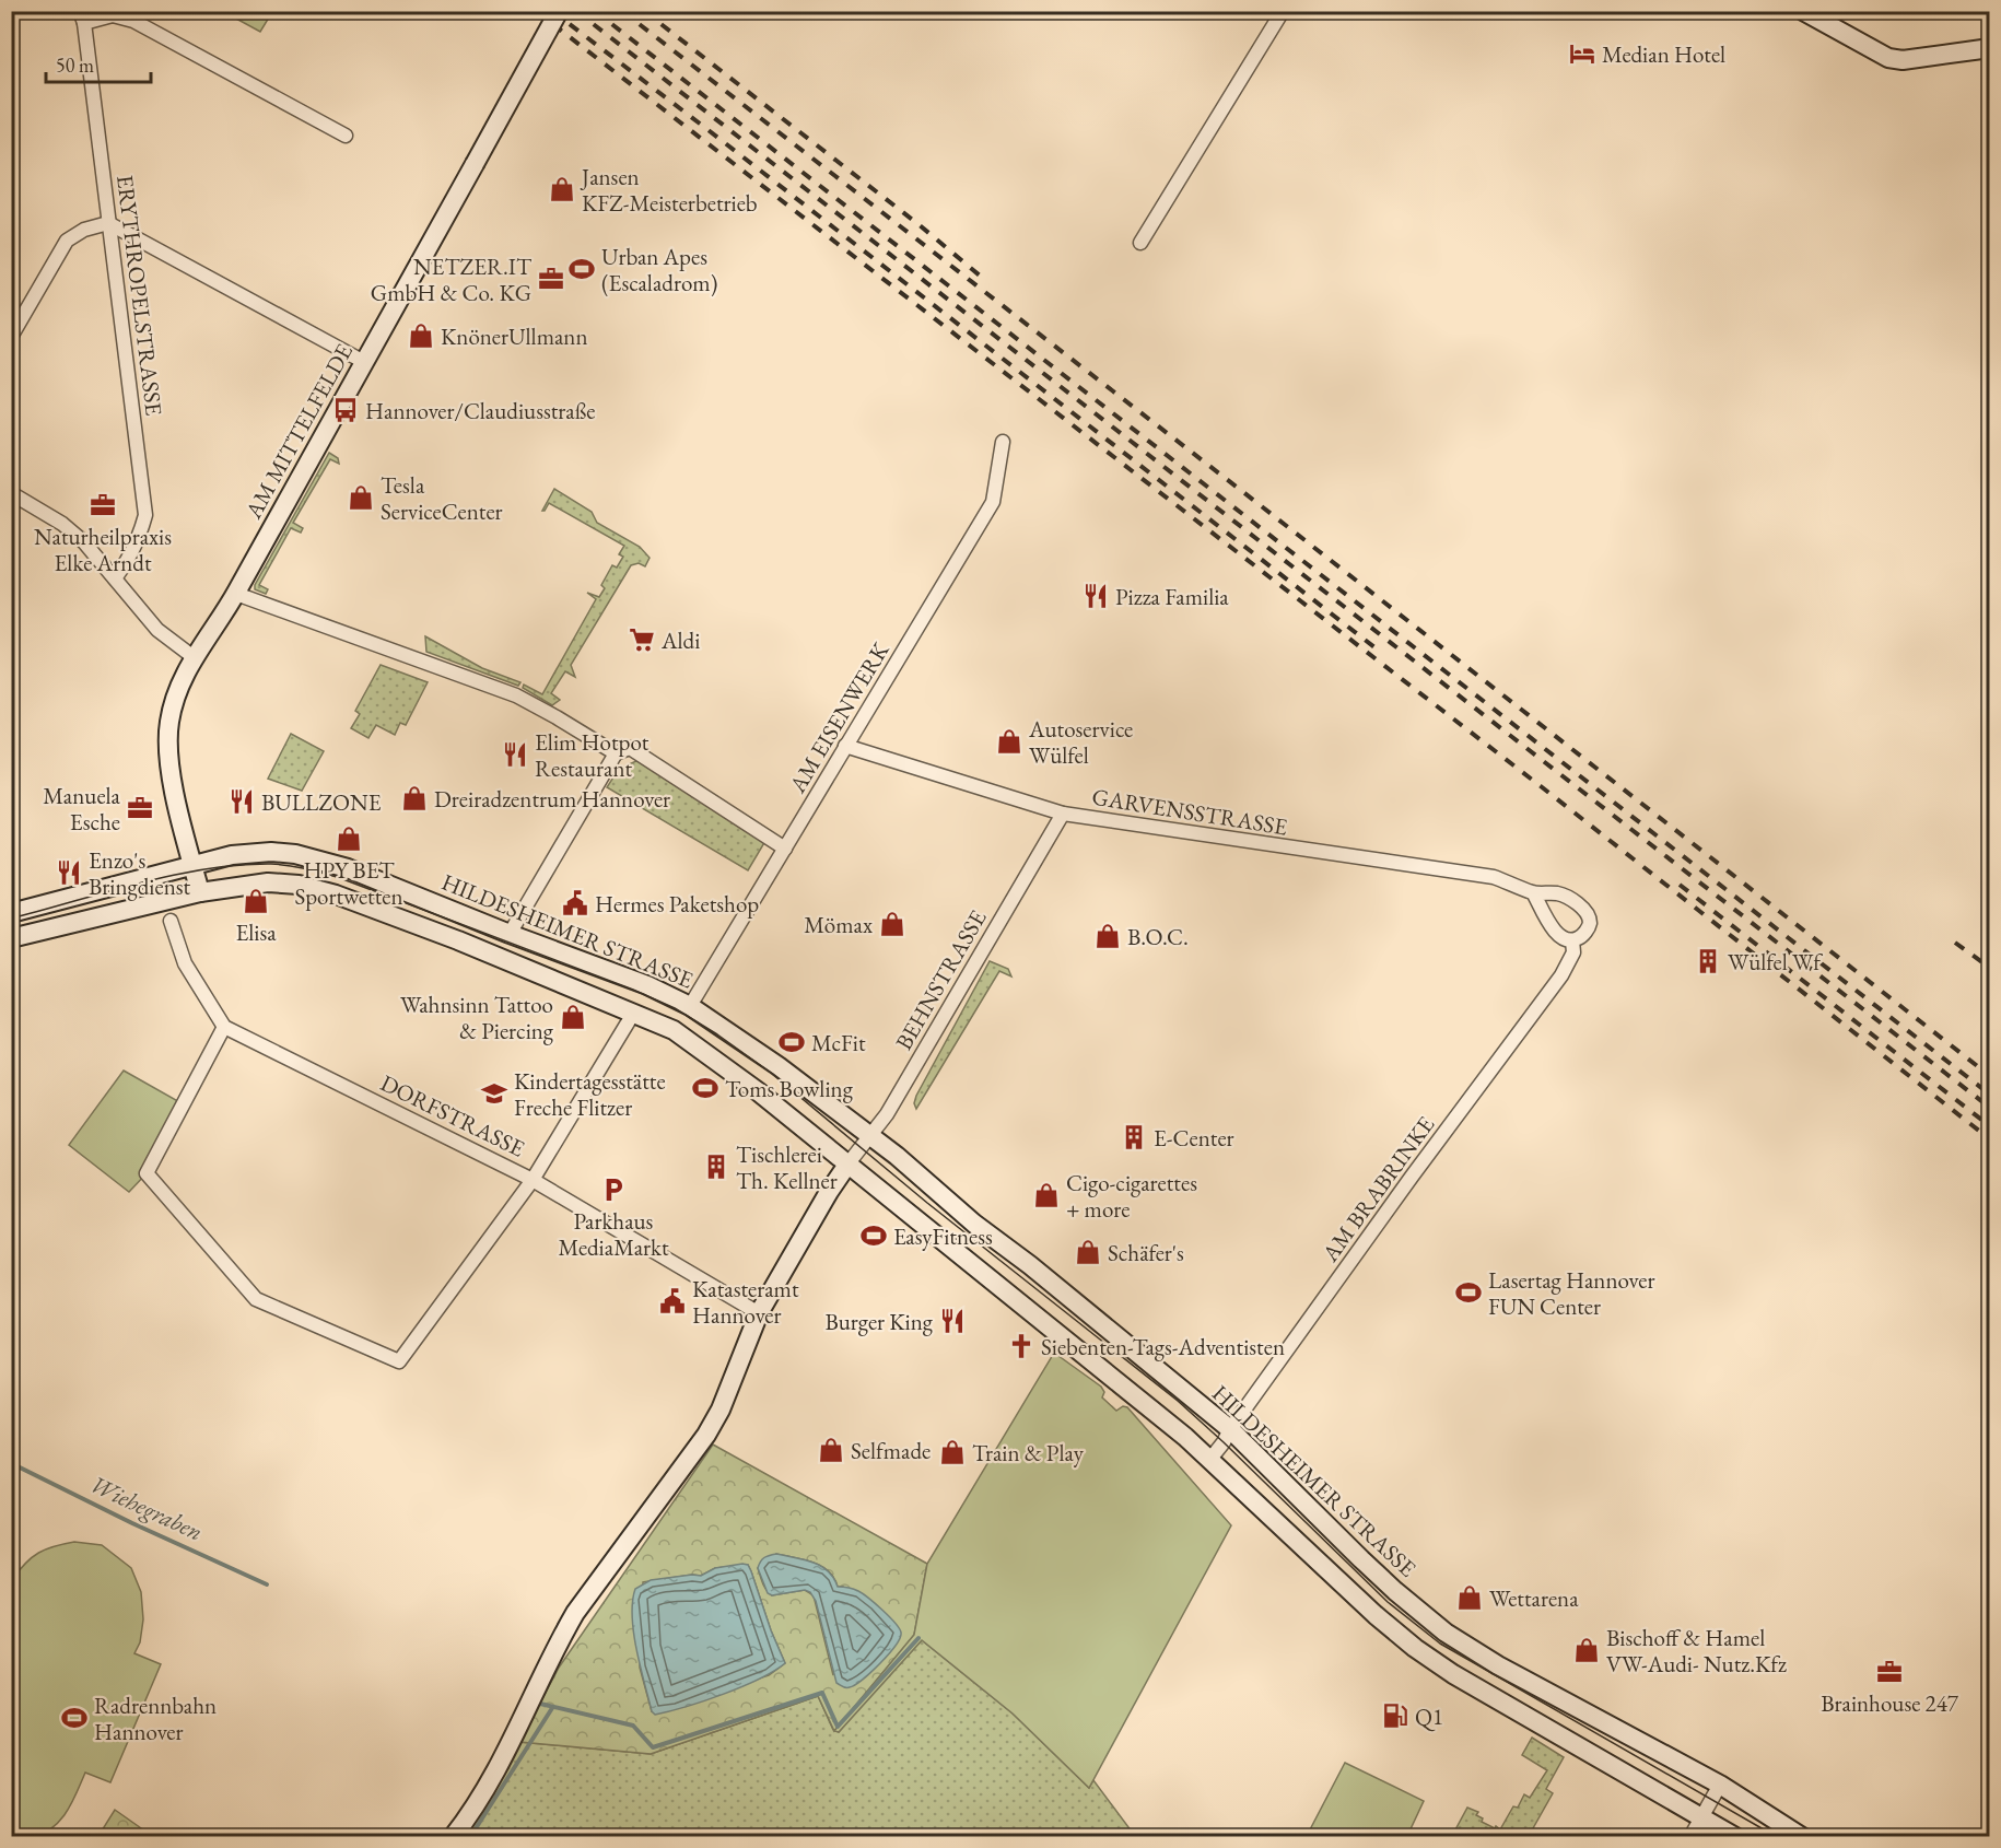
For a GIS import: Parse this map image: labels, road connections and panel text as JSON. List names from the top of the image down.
{
  "streets": {
    "main road": ["AM MITTELFELDE", "HILDESHEIMER STRASSE"],
    "street": [
      "ERYTHROPELSTRASSE",
      "AM EISENWERK",
      "GARVENSSTRASSE",
      "BEHNSTRASSE",
      "DORFSTRASSE",
      "AM BRABRINKE"
    ]
  },
  "crossings": [
    ["AM MITTELFELDE", "HILDESHEIMER STRASSE"],
    ["AM EISENWERK", "GARVENSSTRASSE"],
    ["AM EISENWERK", "HILDESHEIMER STRASSE"],
    ["GARVENSSTRASSE", "BEHNSTRASSE"],
    ["GARVENSSTRASSE", "AM BRABRINKE"],
    ["HILDESHEIMER STRASSE", "BEHNSTRASSE"],
    ["HILDESHEIMER STRASSE", "AM BRABRINKE"]
  ],
  "water": ["Wiehegraben"],
  "places": {
    "hotel": ["Median Hotel"],
    "shop": [
      "Jansen KFZ-Meisterbetrieb",
      "KnönerUllmann",
      "Tesla ServiceCenter",
      "Autoservice Wülfel",
      "Dreiradzentrum Hannover",
      "HPY BET Sportwetten",
      "Elisa",
      "Mömax",
      "B.O.C.",
      "Wahnsinn Tattoo & Piercing",
      "Cigo-cigarettes + more",
      "Schäfer's",
      "Selfmade",
      "Train & Play",
      "Wettarena",
      "Bischoff & Hamel VW-Audi- Nutz.Kfz"
    ],
    "sports": [
      "Urban Apes (Escaladrom)",
      "McFit",
      "Toms Bowling",
      "EasyFitness",
      "Lasertag Hannover FUN Center",
      "Radrennbahn Hannover"
    ],
    "office": [
      "NETZER.IT GmbH & Co. KG",
      "Naturheilpraxis Elke Arndt",
      "Manuela Esche",
      "Brainhouse 247"
    ],
    "bus stop": ["Hannover/Claudiusstraße"],
    "restaurant": [
      "Pizza Familia",
      "Elim Hotpot Restaurant",
      "BULLZONE",
      "Enzo's Bringdienst",
      "Burger King"
    ],
    "supermarket": ["Aldi"],
    "public building": ["Hermes Paketshop", "Katasteramt Hannover"],
    "building": ["Wülfel Wf", "E-Center", "Tischlerei Th. Kellner"],
    "school or university": ["Kindertagesstätte Freche Flitzer"],
    "parking": ["Parkhaus MediaMarkt"],
    "church": ["Siebenten-Tags-Adventisten"],
    "fuel station": ["Q1"]
  },
  "scale_bar": "50 m"
}
